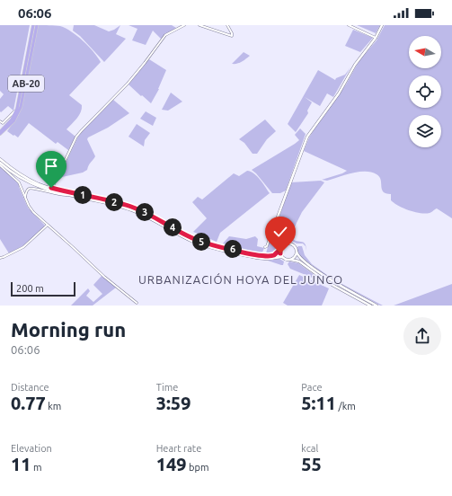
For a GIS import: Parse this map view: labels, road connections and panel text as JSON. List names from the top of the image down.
{
  "streets": {
    "main road": ["AB-20"]
  },
  "districts": ["URBANIZACIÓN HOYA DEL JUNCO"],
  "scale_bar": "200 m",
  "north": "left",
  "page": {
    "status": "06:06",
    "pins": [
      "1",
      "2",
      "3",
      "4",
      "5",
      "6"
    ],
    "scale": "200 m",
    "heading": ["Morning run", "06:06"],
    "stats": [
      ["Distance", "0.77 km"],
      ["Time", "3:59"],
      ["Pace", "5:11 /km"],
      ["Elevation", "11 m"],
      ["Heart rate", "149 bpm"],
      ["kcal", "55"]
    ]
  }
}
